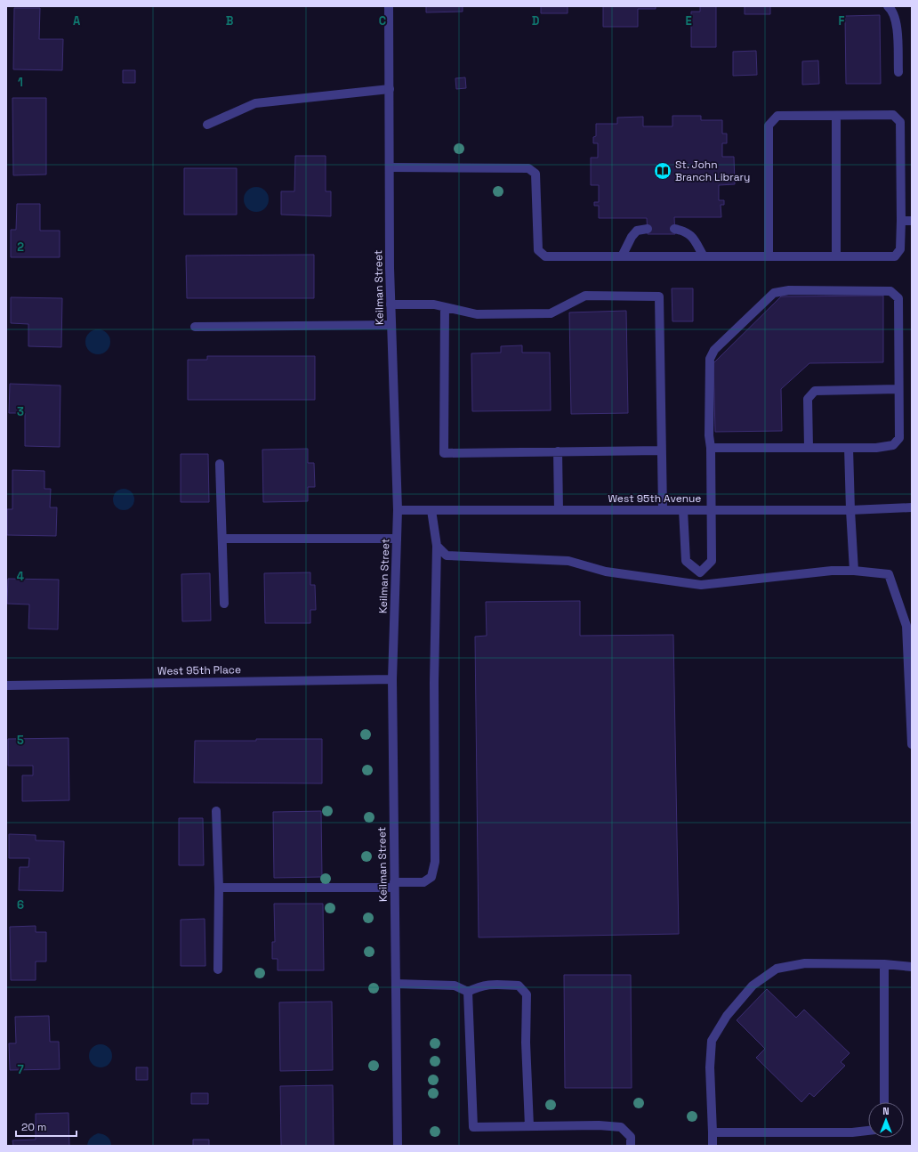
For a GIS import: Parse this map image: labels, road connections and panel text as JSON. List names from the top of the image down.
{
  "streets": {
    "street": ["Keilman Street", "West 95th Avenue", "West 95th Place"]
  },
  "crossings": [
    ["Keilman Street", "West 95th Avenue"],
    ["Keilman Street", "West 95th Place"]
  ],
  "places": {
    "library": ["St. John Branch Library"]
  },
  "scale_bar": "20 m",
  "north": "top",
  "grid": {
    "columns": [
      "A",
      "B",
      "C",
      "D",
      "E",
      "F"
    ],
    "rows": [
      "1",
      "2",
      "3",
      "4",
      "5",
      "6",
      "7"
    ]
  }
}
